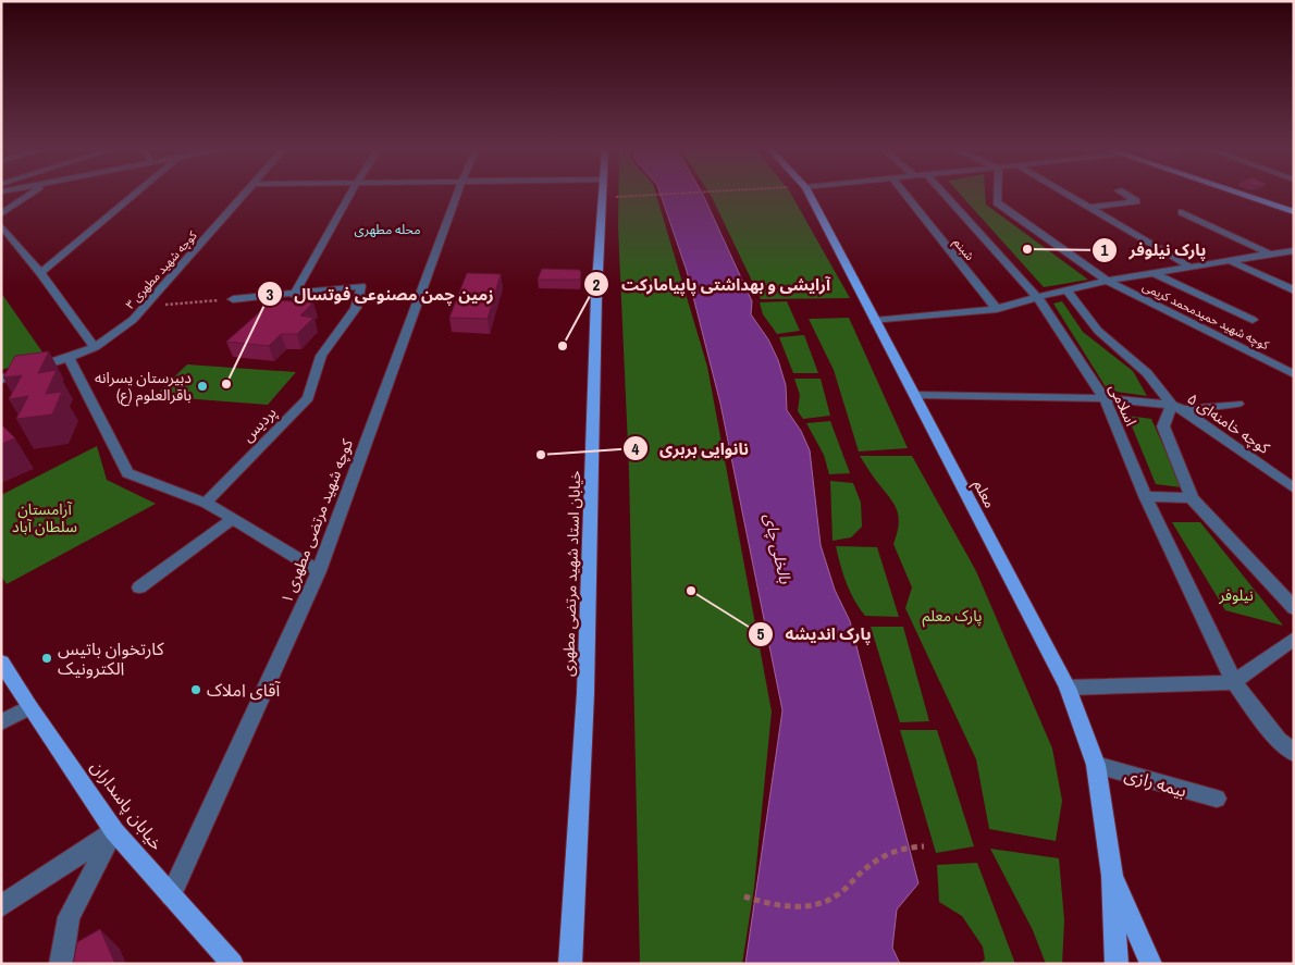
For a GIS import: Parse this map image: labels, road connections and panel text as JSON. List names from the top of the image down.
{
  "streets": {
    "main road": ["معلم", "خیابان استاد شهید مرتضی مطهری", "خیابان پاسداران"],
    "street": [
      "شبنم",
      "کوچه شهید مطهری ۳",
      "کوچه شهید حمیدمحمد کریمی",
      "اسلامی",
      "کوچه خامنه‌ای ۵",
      "پردیس",
      "کوچه شهید مرتضی مطهری ۱",
      "بیمه رازی"
    ]
  },
  "crossings": [
    ["شبنم", "کوچه شهید حمیدمحمد کریمی"],
    ["کوچه شهید حمیدمحمد کریمی", "اسلامی"],
    ["کوچه شهید حمیدمحمد کریمی", "معلم"],
    ["معلم", "بیمه رازی"],
    ["کوچه شهید مرتضی مطهری ۱", "خیابان پاسداران"]
  ],
  "districts": ["محله مطهری"],
  "water": ["بالخلی چای"],
  "parks": ["آرامستان سلطان آباد", "نیلوفر", "پارک معلم"],
  "places": [
    "پارک نیلوفر",
    "آرایشی و بهداشتی پاپیامارکت",
    "زمین چمن مصنوعی فوتسال",
    "دبیرستان پسرانه باقرالعلوم (ع)",
    "نانوایی بربری",
    "پارک اندیشه",
    "کارتخوان باتیس الکترونیک",
    "آقای املاک"
  ]
}
